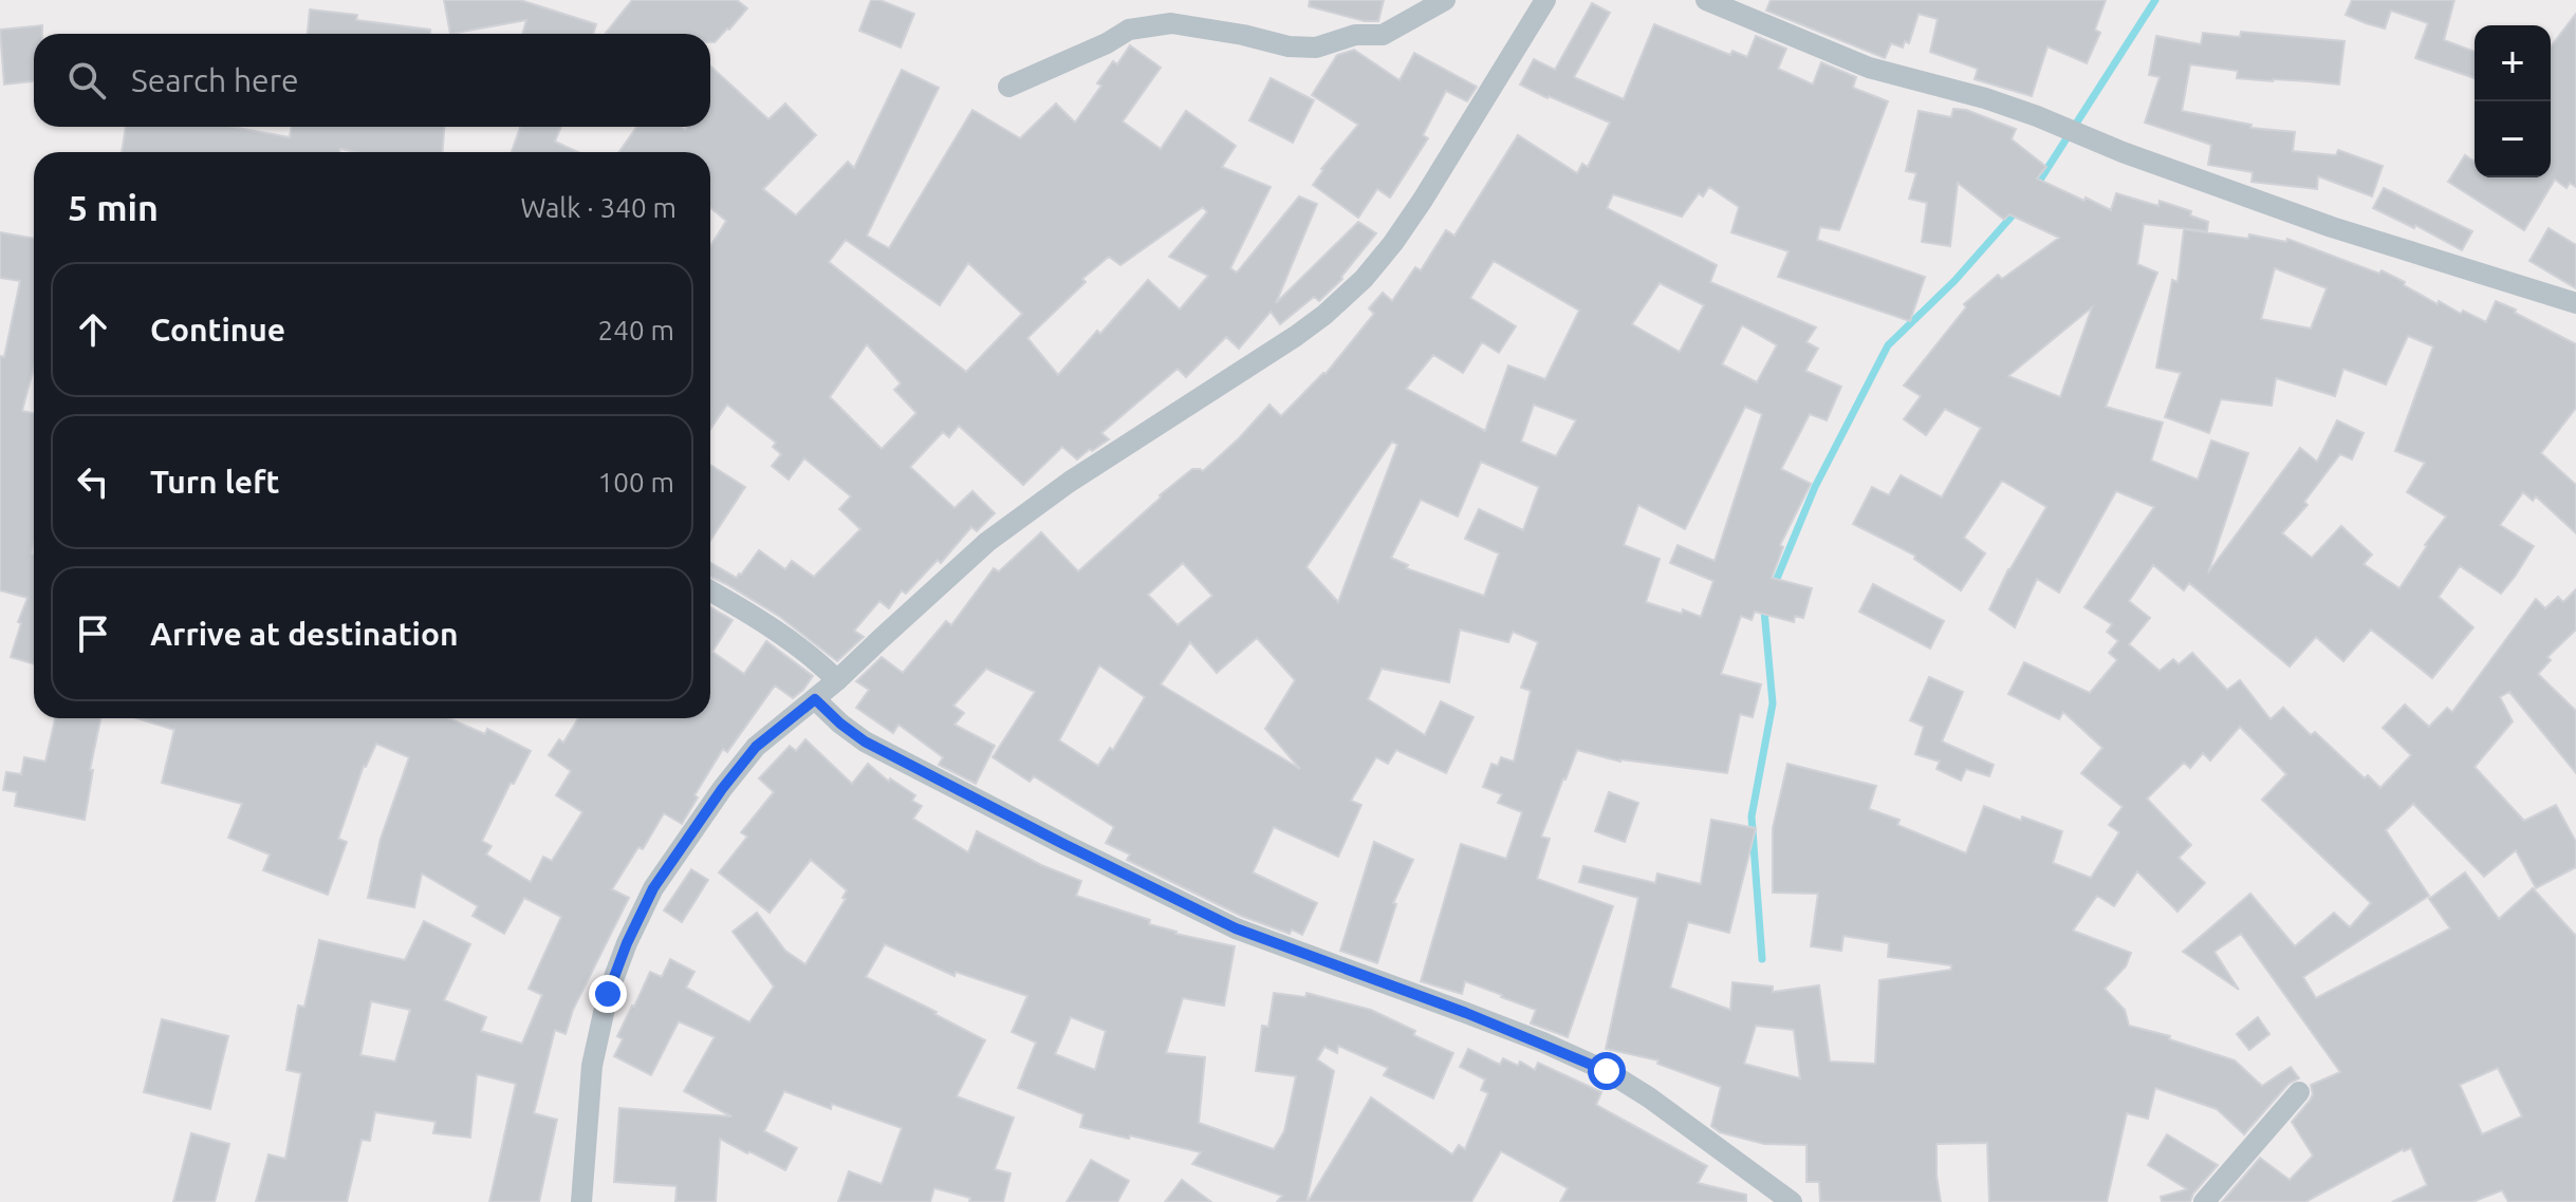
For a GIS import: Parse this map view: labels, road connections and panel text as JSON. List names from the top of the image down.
{
  "page": {
    "map_buttons": ["+", "−"],
    "search": "Search here",
    "heading": ["5 min", "Walk · 340 m"],
    "list": [
      ["Continue", "240 m"],
      ["Turn left", "100 m"],
      "Arrive at destination"
    ]
  }
}
